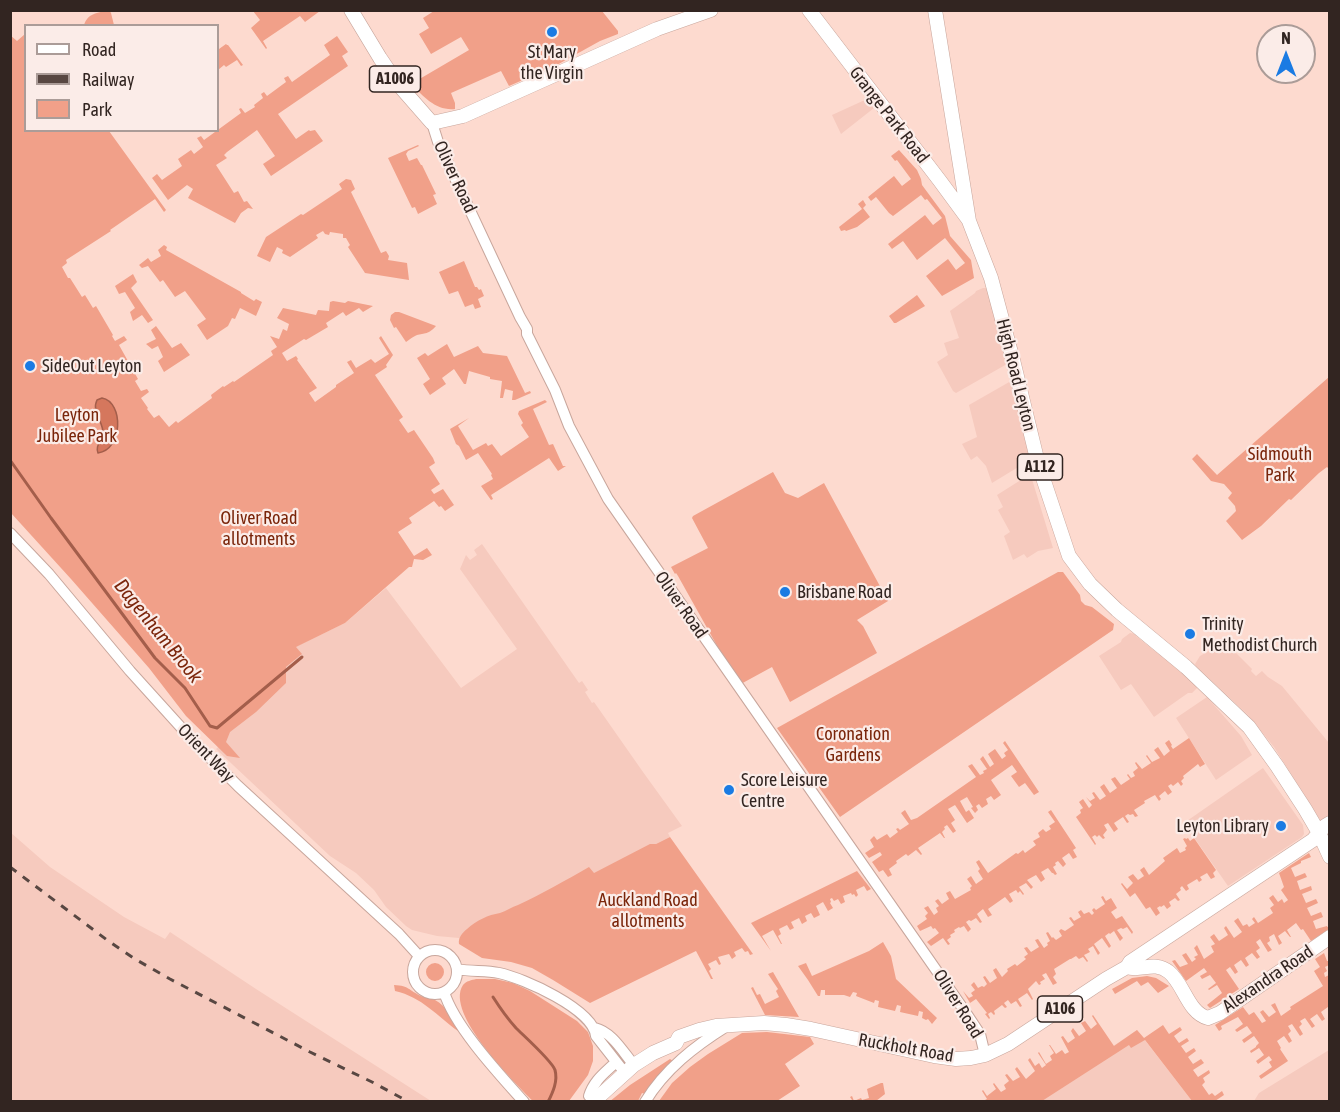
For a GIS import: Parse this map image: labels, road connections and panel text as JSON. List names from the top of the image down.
{
  "streets": {
    "main road": [
      "A1006",
      "Grange Park Road",
      "High Road Leyton",
      "A112",
      "Alexandra Road",
      "A106",
      "Ruckholt Road"
    ],
    "street": ["Oliver Road", "Orient Way"]
  },
  "crossings": [
    ["A1006", "Oliver Road"],
    ["Grange Park Road", "High Road Leyton"],
    ["Oliver Road", "Ruckholt Road"],
    ["High Road Leyton", "Ruckholt Road"],
    ["Alexandra Road", "Ruckholt Road"]
  ],
  "water": ["Dagenham Brook"],
  "parks": [
    "Leyton Jubilee Park",
    "Sidmouth Park",
    "Oliver Road allotments",
    "Coronation Gardens",
    "Auckland Road allotments"
  ],
  "places": [
    "St Mary the Virgin",
    "SideOut Leyton",
    "Brisbane Road",
    "Trinity Methodist Church",
    "Score Leisure Centre",
    "Leyton Library"
  ],
  "legend": ["Road", "Railway", "Park"],
  "north": "top"
}
